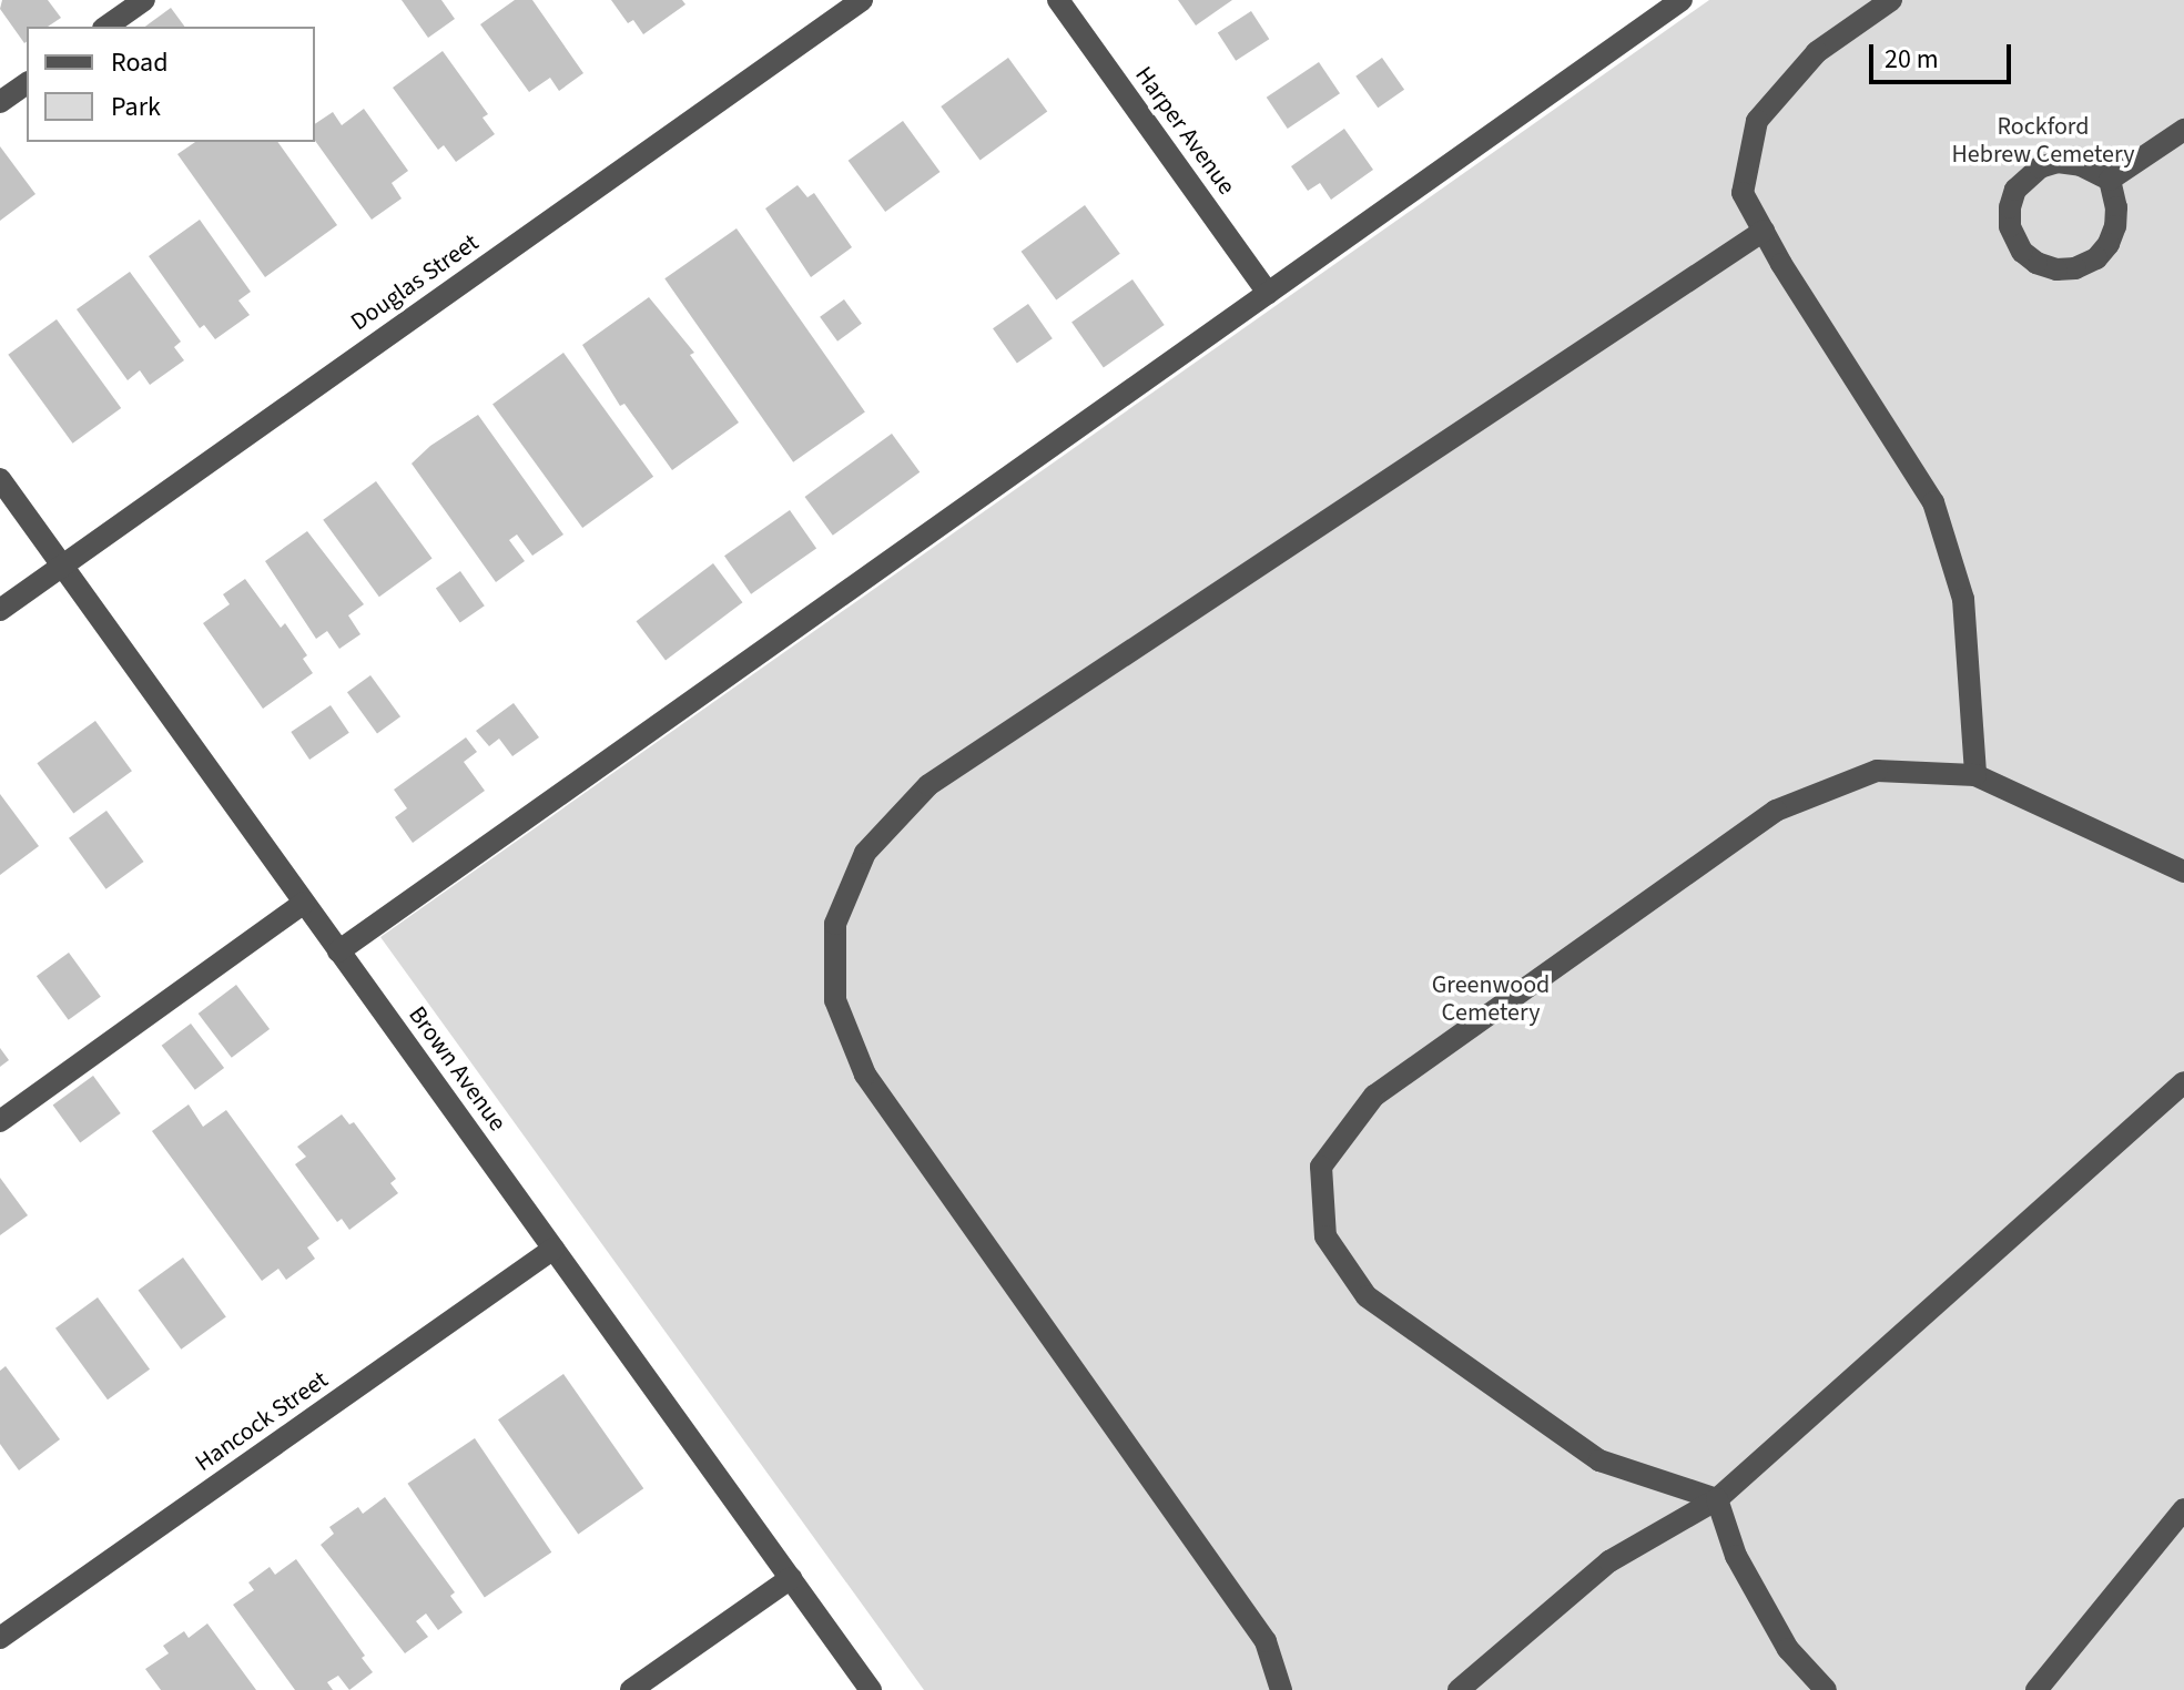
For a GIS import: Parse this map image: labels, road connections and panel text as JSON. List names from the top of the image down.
{
  "streets": {
    "street": [
      "Harper Avenue",
      "Douglas Street",
      "Brown Avenue",
      "Hancock Street"
    ]
  },
  "crossings": [
    ["Douglas Street", "Brown Avenue"],
    ["Brown Avenue", "Hancock Street"]
  ],
  "parks": ["Rockford Hebrew Cemetery", "Greenwood Cemetery"],
  "legend": ["Road", "Park"],
  "scale_bar": "20 m"
}
